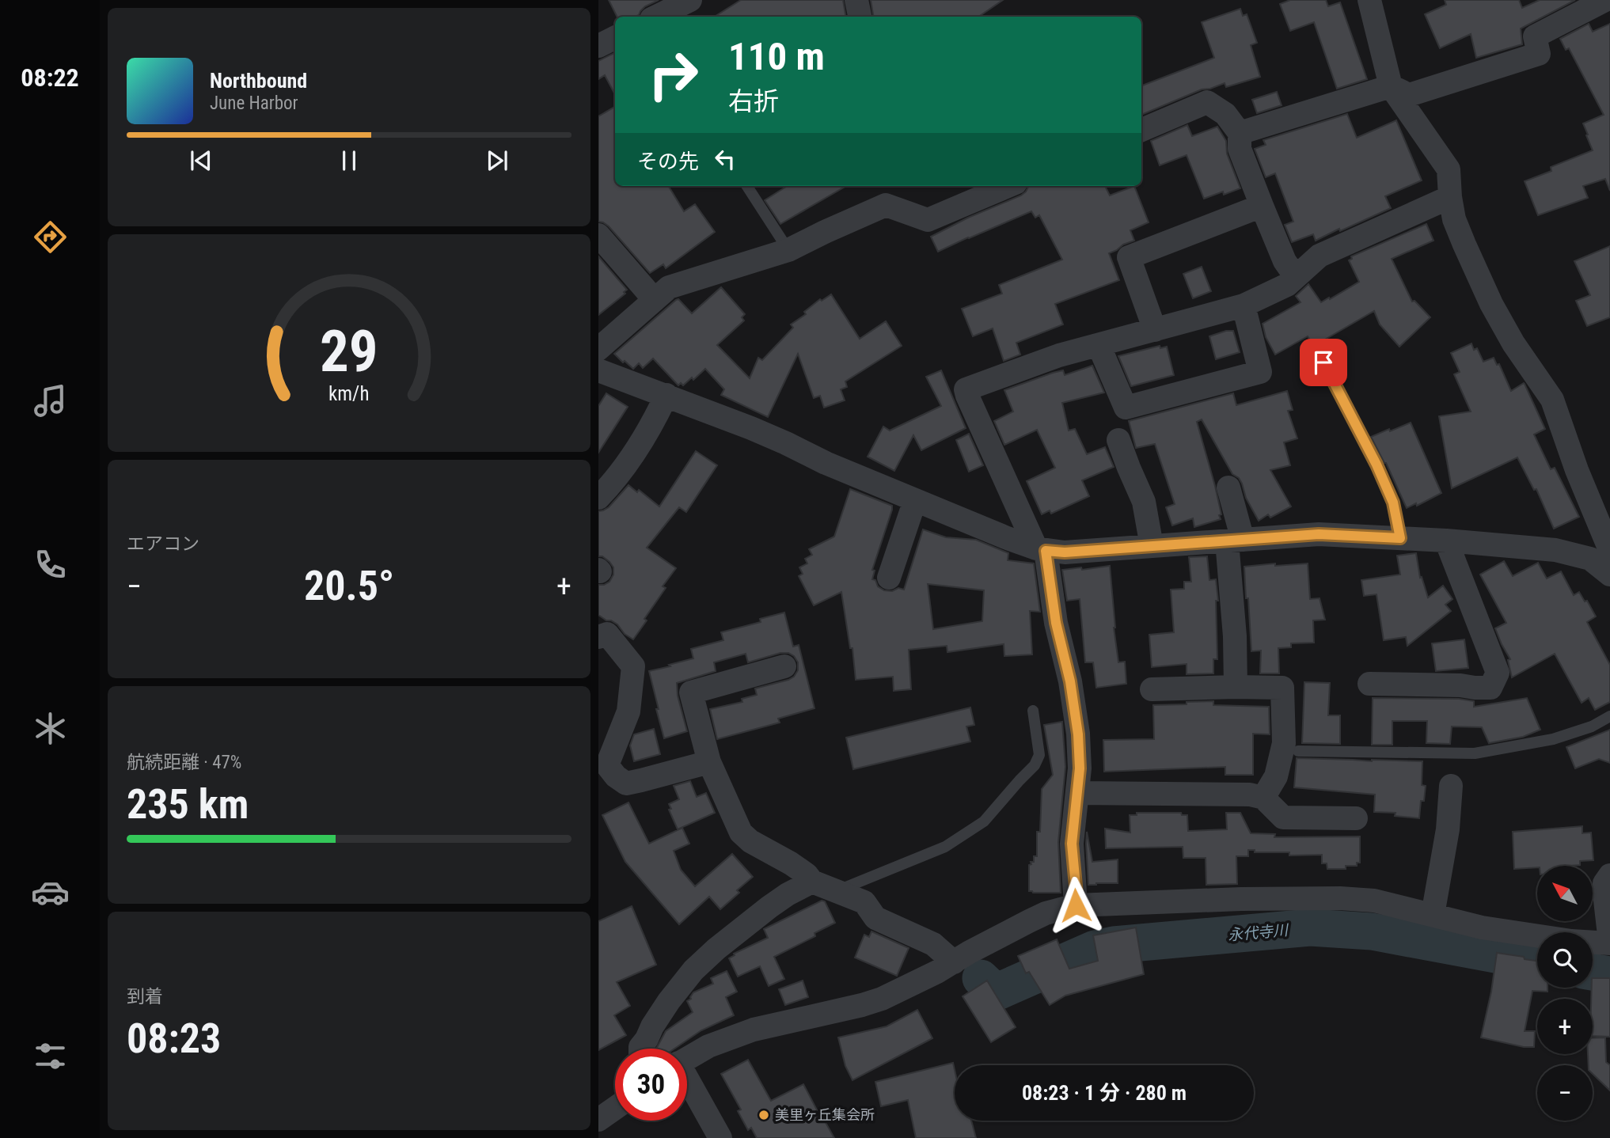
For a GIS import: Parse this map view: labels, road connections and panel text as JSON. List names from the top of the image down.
{
  "water": ["永代寺川"],
  "places": ["美里ヶ丘集会所"],
  "north": "top left",
  "page": {
    "tabs": "08:22",
    "turn": ["110 m", "右折"],
    "song": ["Northbound", "June Harbor"],
    "then": "その先",
    "tile": [
      "エアコン",
      ["航続距離 · 47%", "235 km"],
      ["到着", "08:23"]
    ],
    "heat": ["−", "20.5°", "+"],
    "map_buttons": ["+", "−"],
    "limit": "30",
    "trip": "08:23 · 1 分 · 280 m",
    "gauge": ["29", "km/h"]
  }
}
